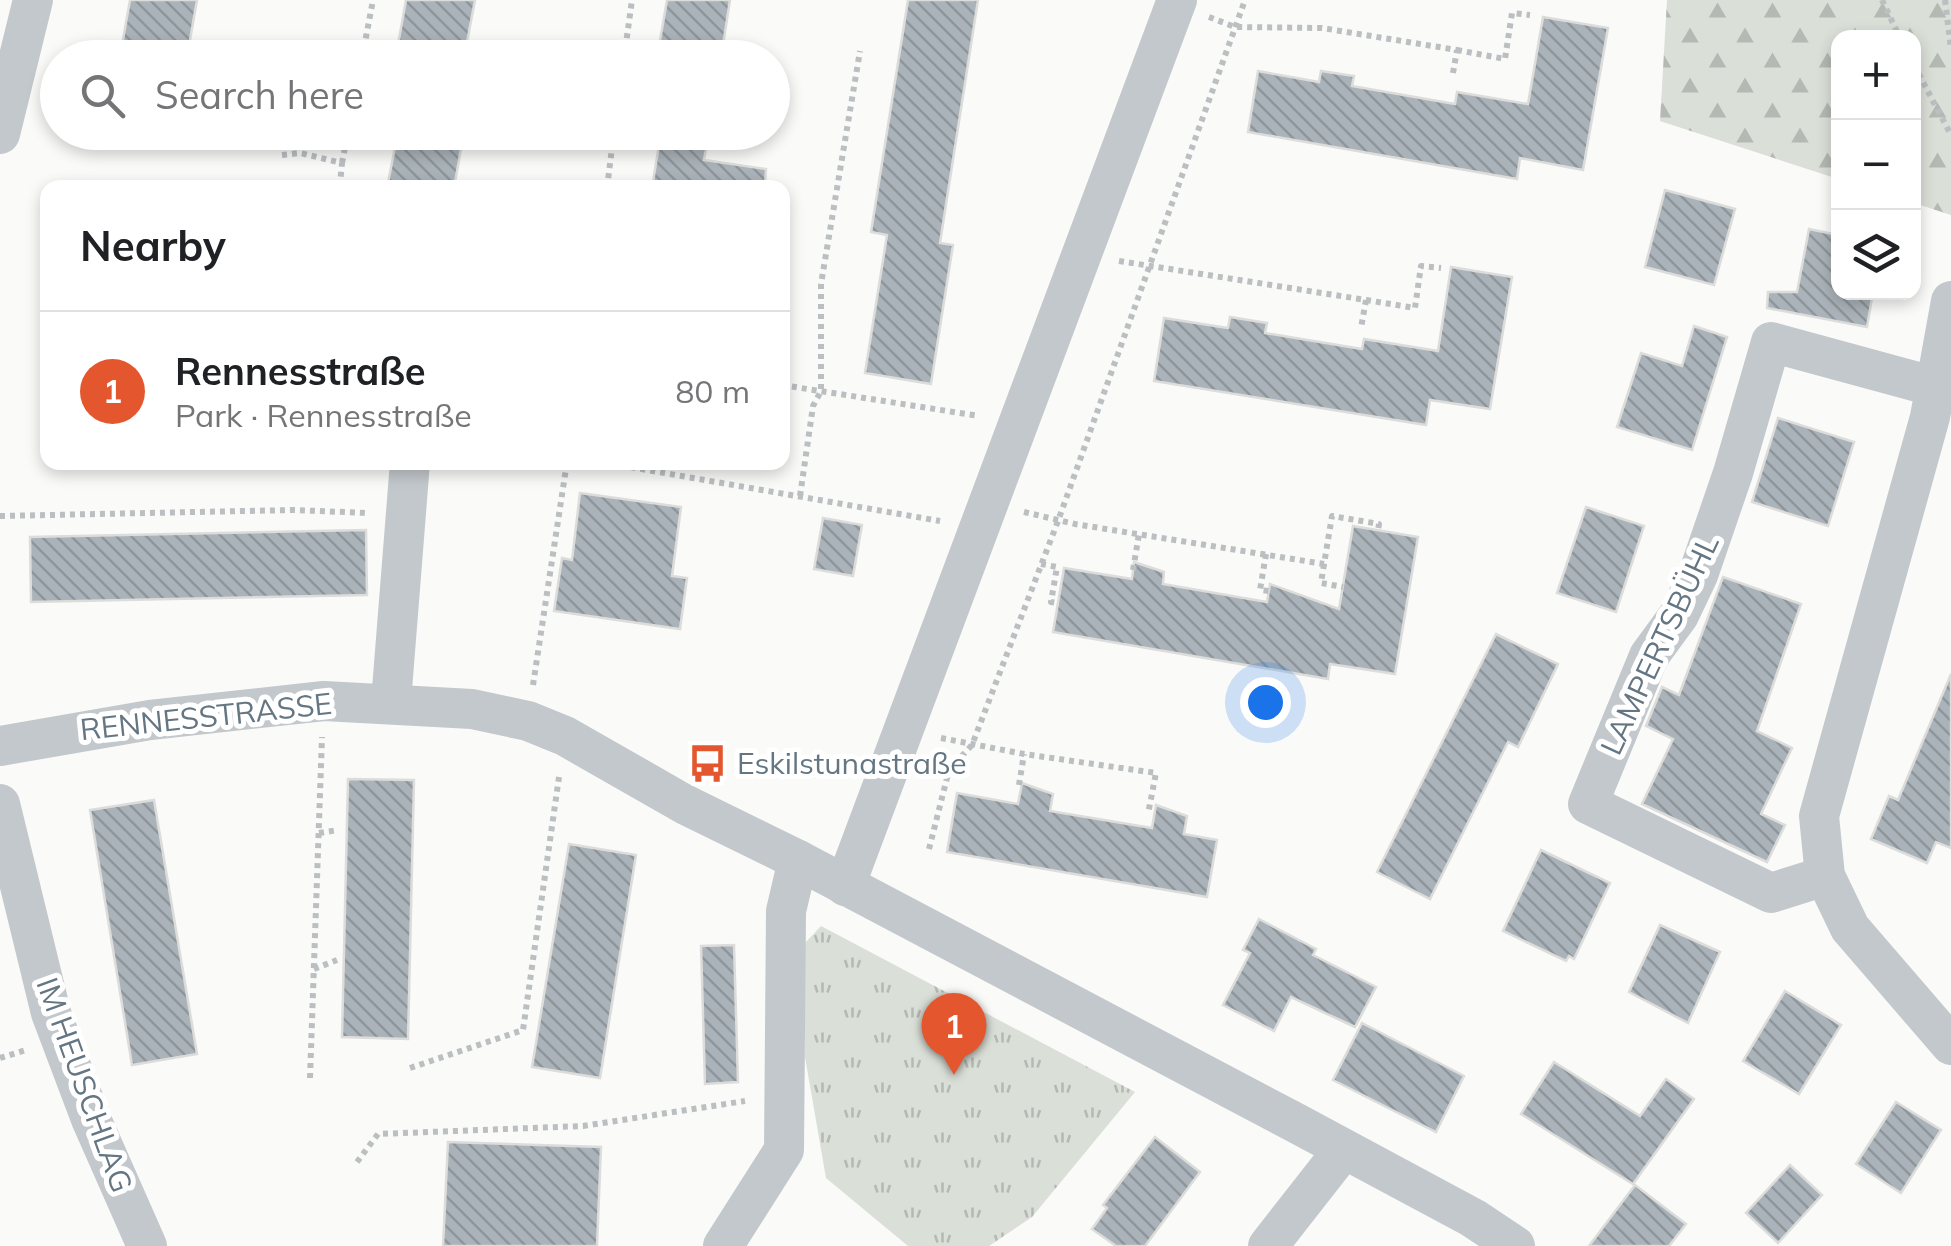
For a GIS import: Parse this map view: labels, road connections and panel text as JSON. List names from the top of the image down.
{
  "streets": {
    "street": ["LAMPERTSBÜHL", "RENNESSTRASSE", "IM HEUSCHLAG"]
  },
  "places": {
    "bus stop": ["Eskilstunastraße"]
  },
  "page": {
    "map_buttons": ["+", "−"],
    "search": "Search here",
    "heading": "Nearby",
    "list": [
      {
        "mark": "1",
        "name": "Rennesstraße",
        "note": "Park · Rennesstraße",
        "value": "80 m"
      }
    ],
    "pins": "1"
  }
}
